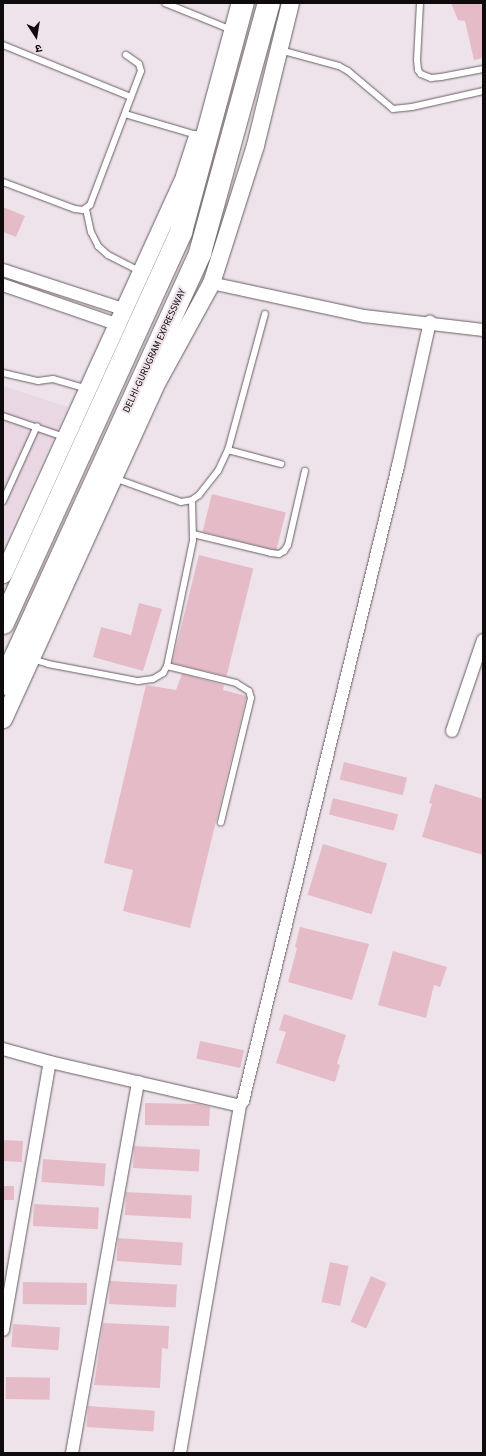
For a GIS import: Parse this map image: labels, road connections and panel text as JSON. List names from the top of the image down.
{
  "streets": {
    "highway": ["DELHI-GURUGRAM EXPRESSWAY"]
  },
  "north": "bottom"
}
